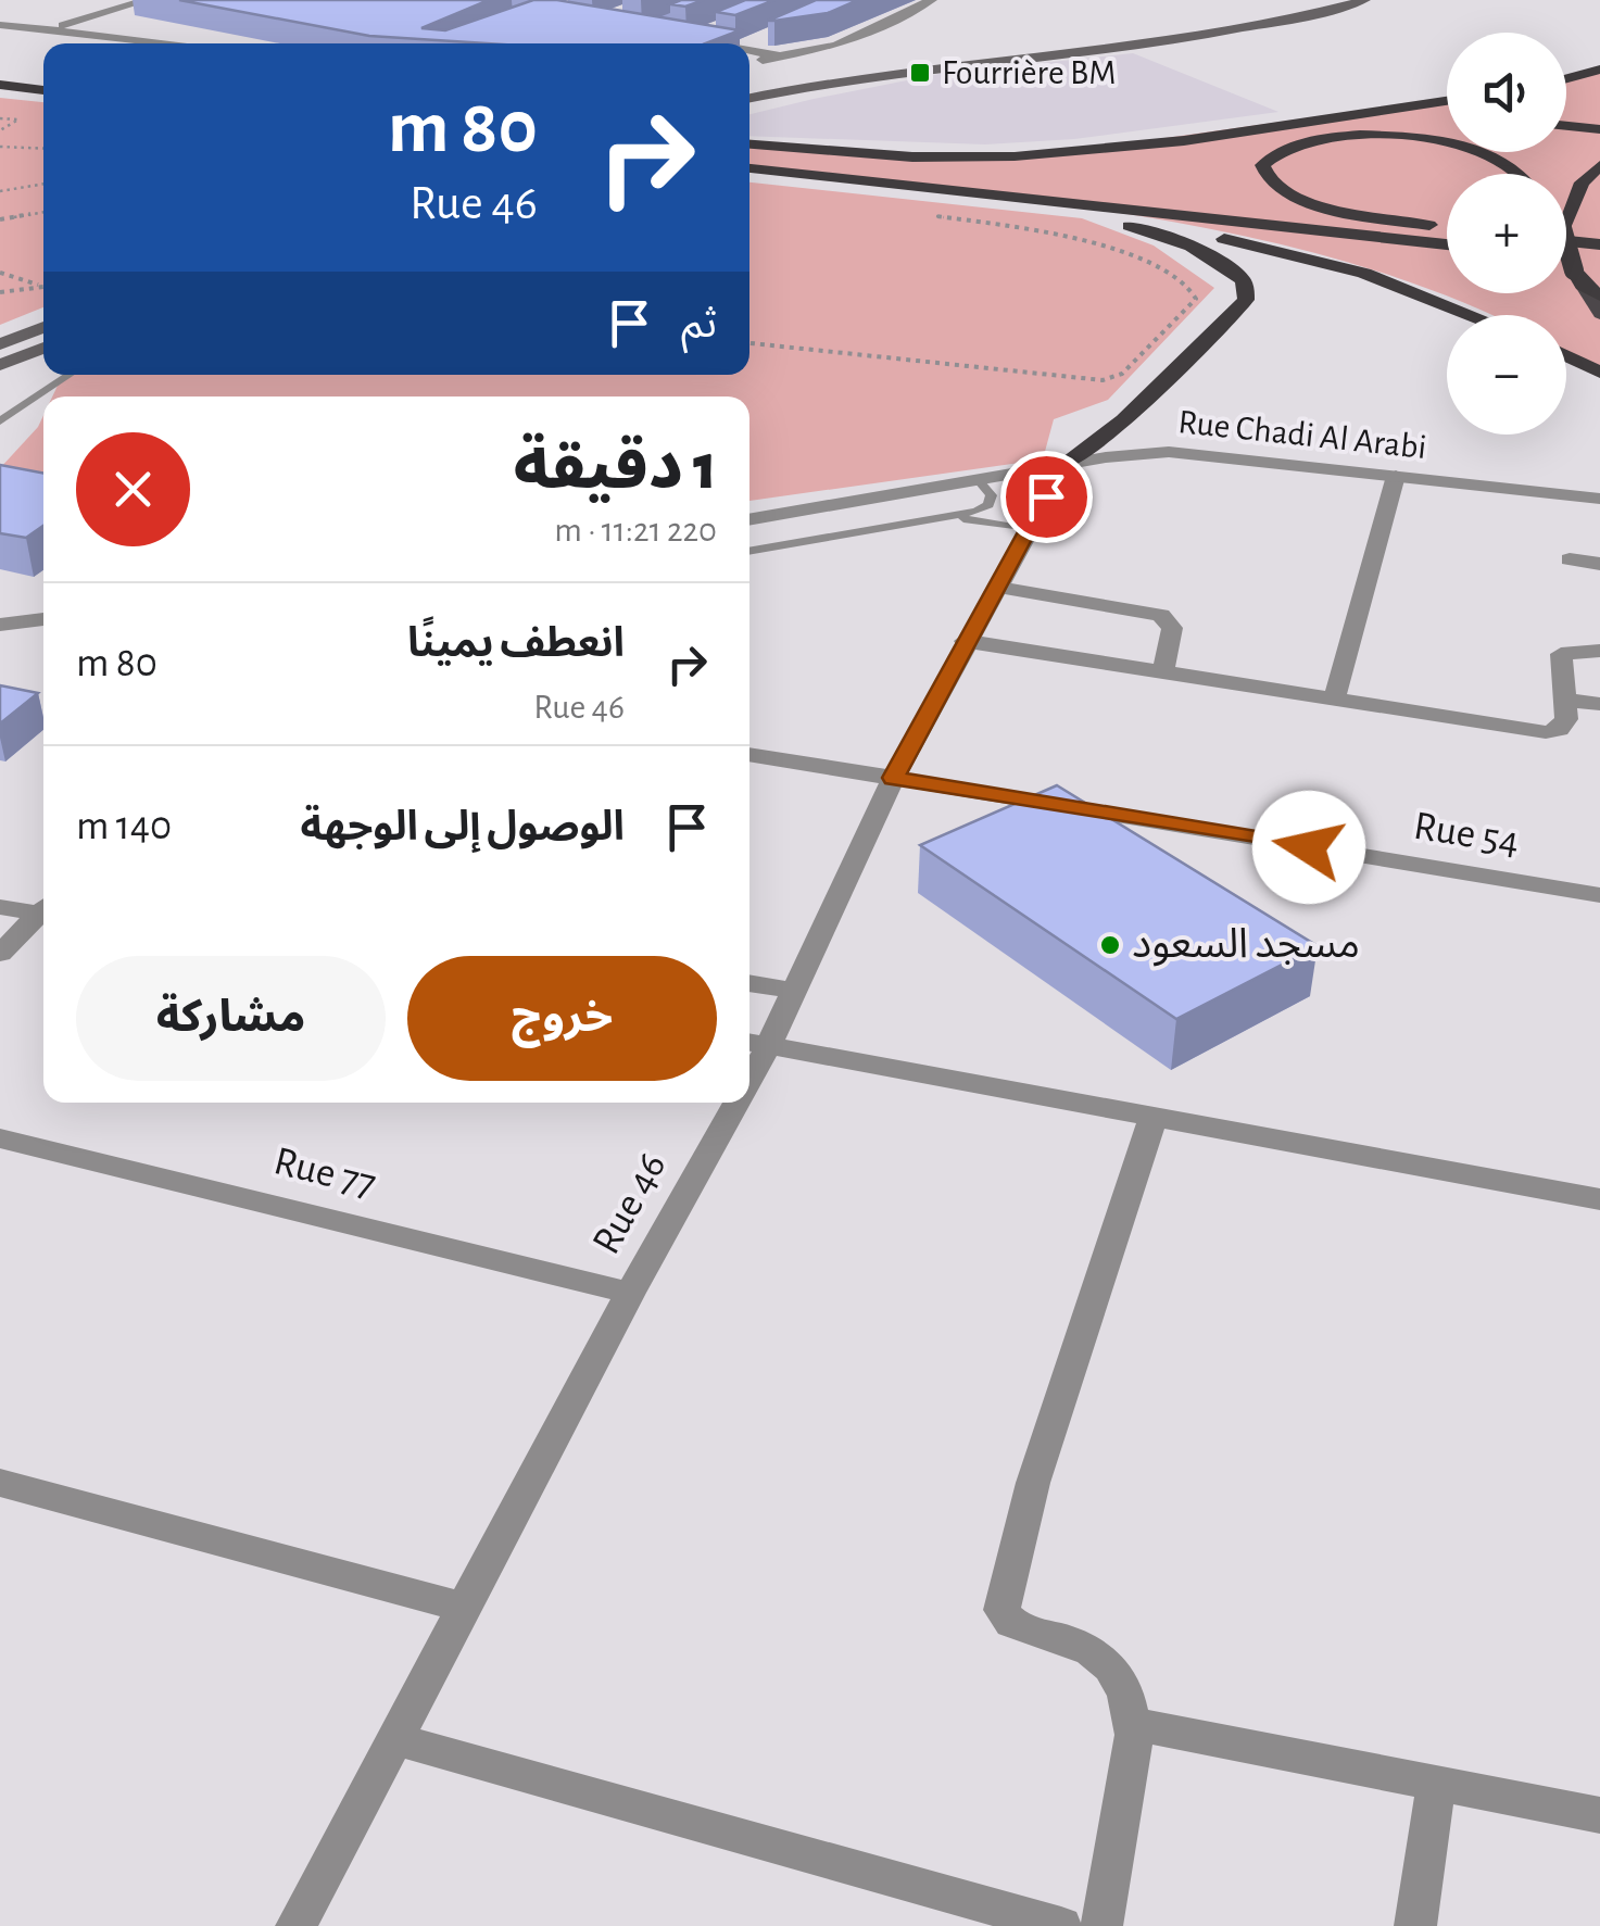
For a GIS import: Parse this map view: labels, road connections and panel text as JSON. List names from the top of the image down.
{
  "streets": {
    "street": [
      "Rue Chadi Al Arabi",
      "Rue 54",
      "Rue 77",
      "Rue 46"
    ]
  },
  "crossings": [
    ["Rue Chadi Al Arabi", "Rue 46"],
    ["Rue 54", "Rue 46"],
    ["Rue 77", "Rue 46"]
  ],
  "places": {
    "transit": ["Fourrière BM"],
    "other": ["مسجد السعود"]
  },
  "page": {
    "map_buttons": ["+", "−"],
    "turn": ["80 m", "Rue 46"],
    "then": "ثم",
    "heading": ["1 دقيقة", "220 m · 11:21"],
    "list": [
      {
        "name": "انعطف يمينًا",
        "note": "Rue 46",
        "value": "80 m"
      },
      {
        "name": "الوصول إلى الوجهة",
        "value": "140 m"
      }
    ],
    "buttons": ["خروج", "مشاركة"]
  }
}
